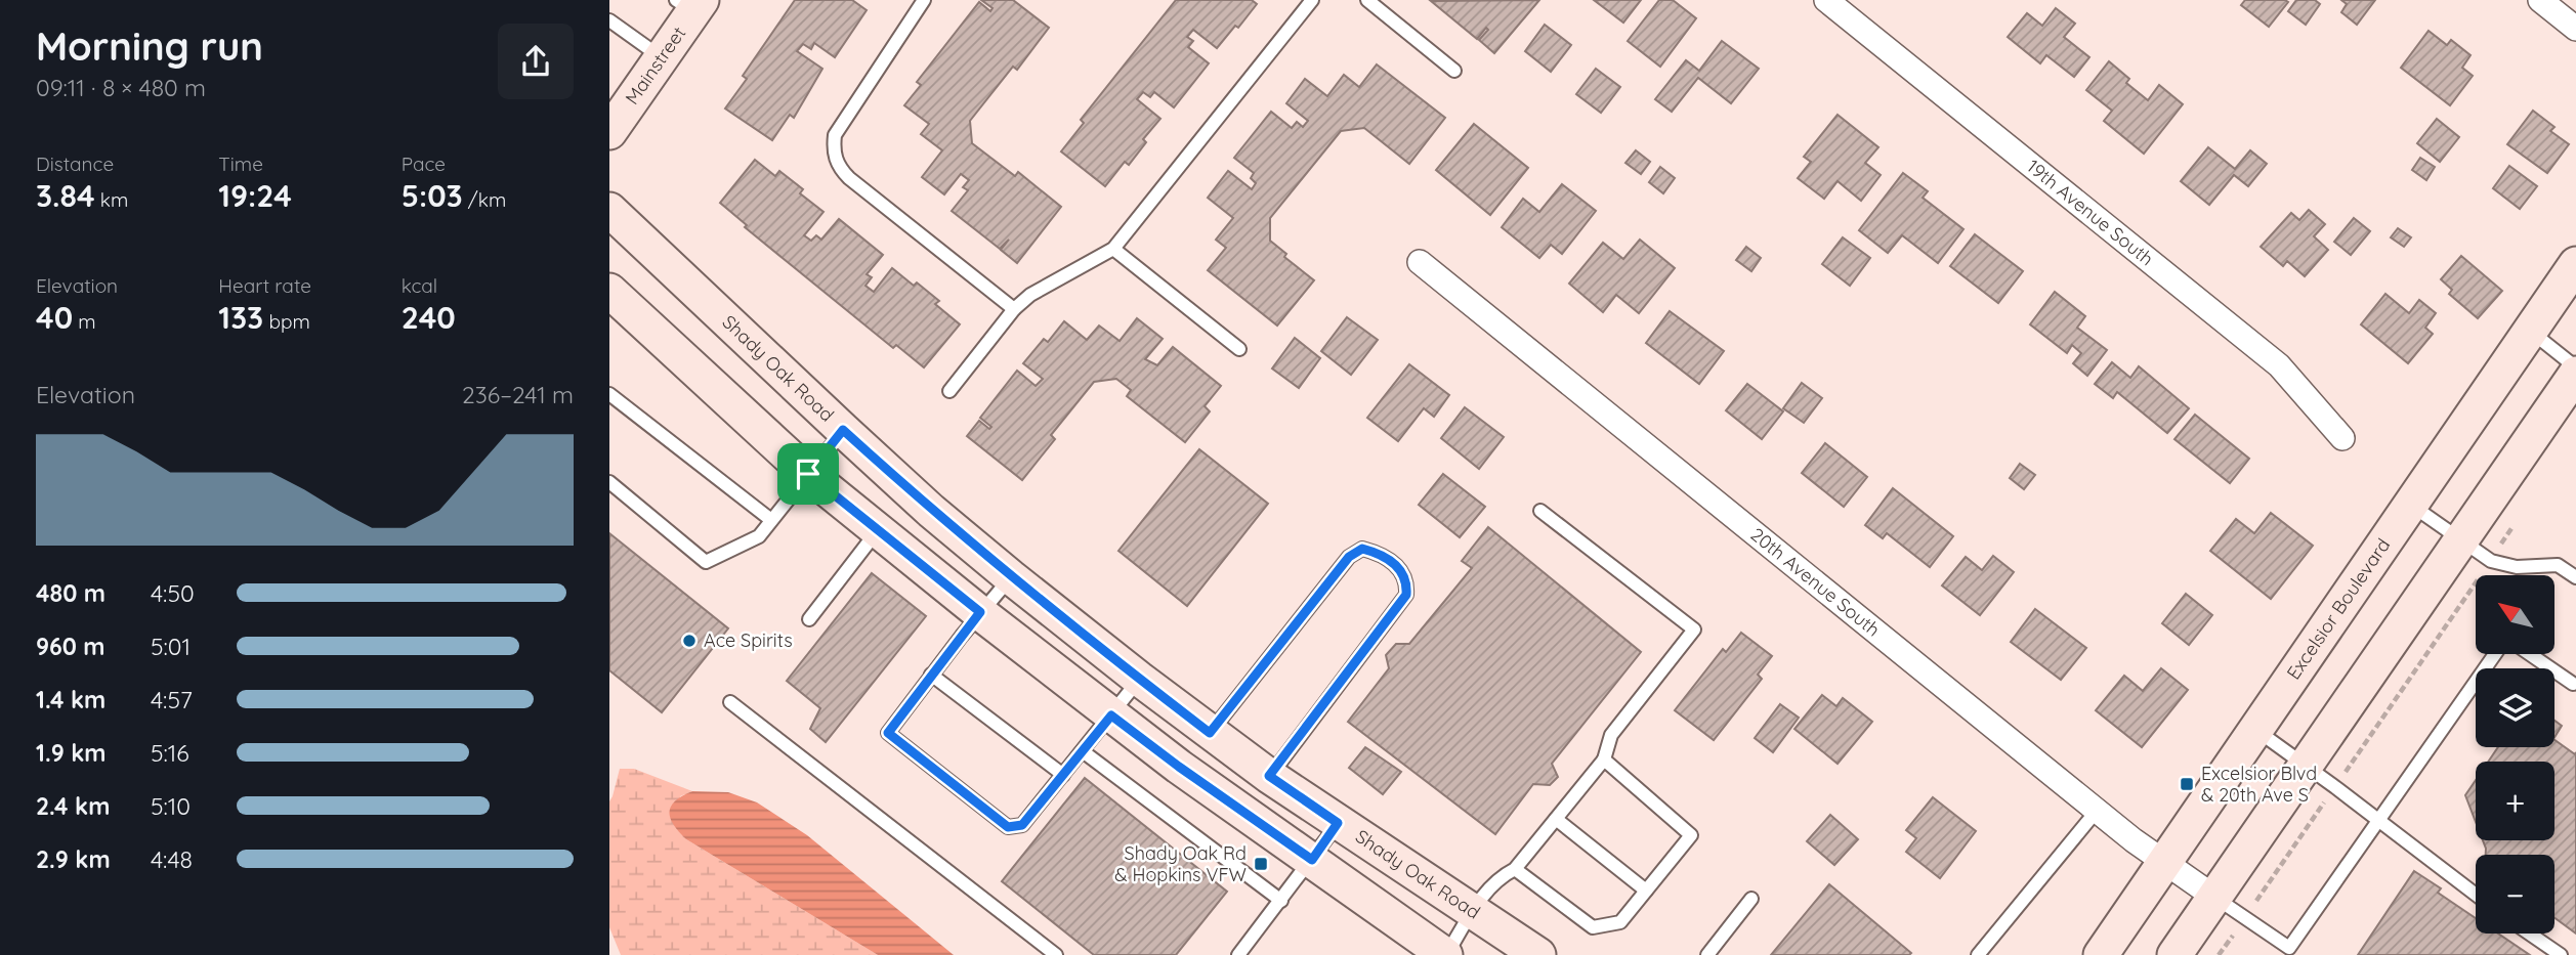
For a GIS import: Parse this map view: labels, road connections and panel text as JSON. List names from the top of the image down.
{
  "streets": {
    "main road": ["Mainstreet", "Shady Oak Road", "Excelsior Boulevard"],
    "street": ["19th Avenue South", "20th Avenue South"]
  },
  "crossings": [
    ["20th Avenue South", "Excelsior Boulevard"]
  ],
  "places": {
    "other": ["Ace Spirits"],
    "transit": ["Excelsior Blvd & 20th Ave S", "Shady Oak Rd & Hopkins VFW"]
  },
  "north": "top left",
  "page": {
    "heading": ["Morning run", "09:11 · 8 × 480 m"],
    "stats": [
      ["Distance", "3.84 km"],
      ["Time", "19:24"],
      ["Pace", "5:03 /km"],
      ["Elevation", "40 m"],
      ["Heart rate", "133 bpm"],
      ["kcal", "240"]
    ],
    "chart": ["Elevation", "236–241 m"],
    "list": [
      {
        "name": "480 m",
        "note": "4:50"
      },
      {
        "name": "960 m",
        "note": "5:01"
      },
      {
        "name": "1.4 km",
        "note": "4:57"
      },
      {
        "name": "1.9 km",
        "note": "5:16"
      },
      {
        "name": "2.4 km",
        "note": "5:10"
      },
      {
        "name": "2.9 km",
        "note": "4:48"
      }
    ],
    "map_buttons": ["+", "−"]
  }
}
